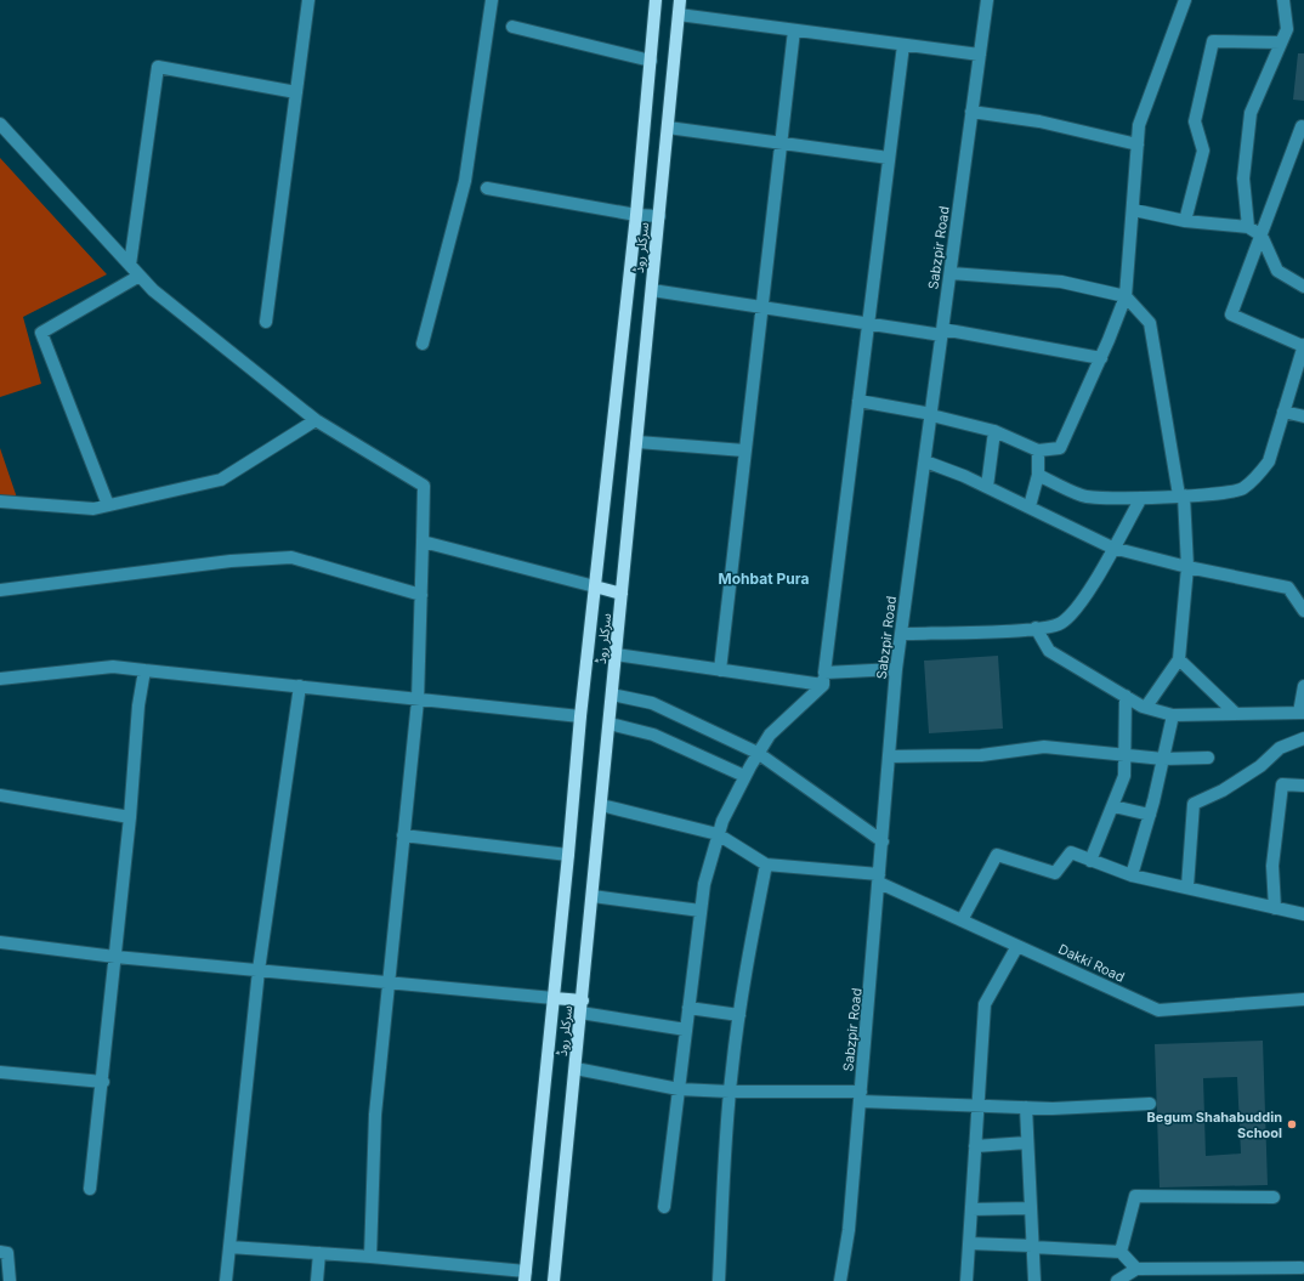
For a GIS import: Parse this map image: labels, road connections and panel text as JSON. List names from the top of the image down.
{
  "streets": {
    "main road": ["سرکلر روڈ"],
    "street": ["Sabzpir Road", "Dakki Road"]
  },
  "crossings": [
    ["Sabzpir Road", "Dakki Road"]
  ],
  "districts": ["Mohbat Pura"],
  "places": ["Begum Shahabuddin School"]
}
